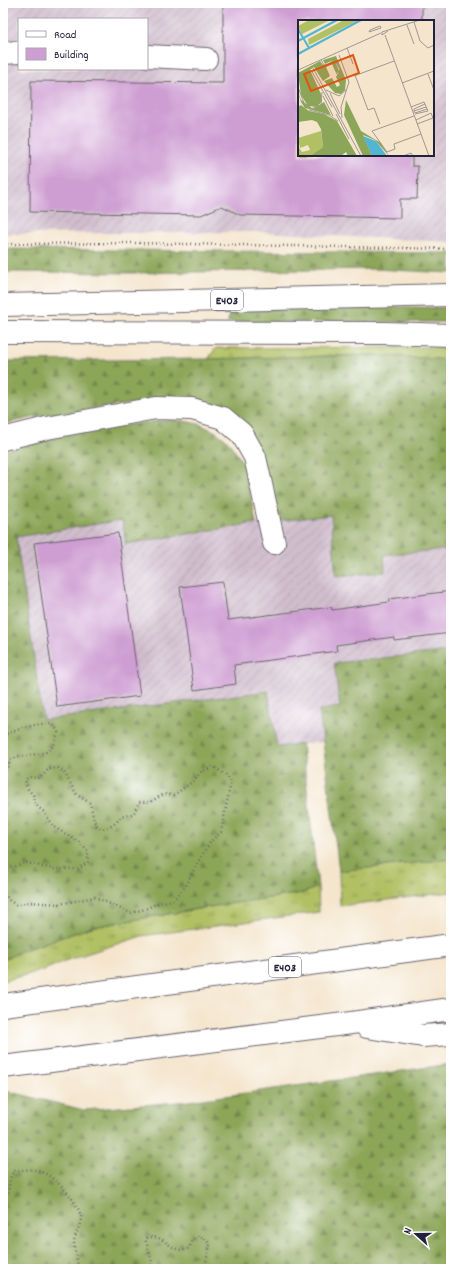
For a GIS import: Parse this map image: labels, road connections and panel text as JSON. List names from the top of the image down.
{
  "streets": {
    "main road": ["E403"]
  },
  "legend": ["Road", "Building"],
  "north": "left"
}
